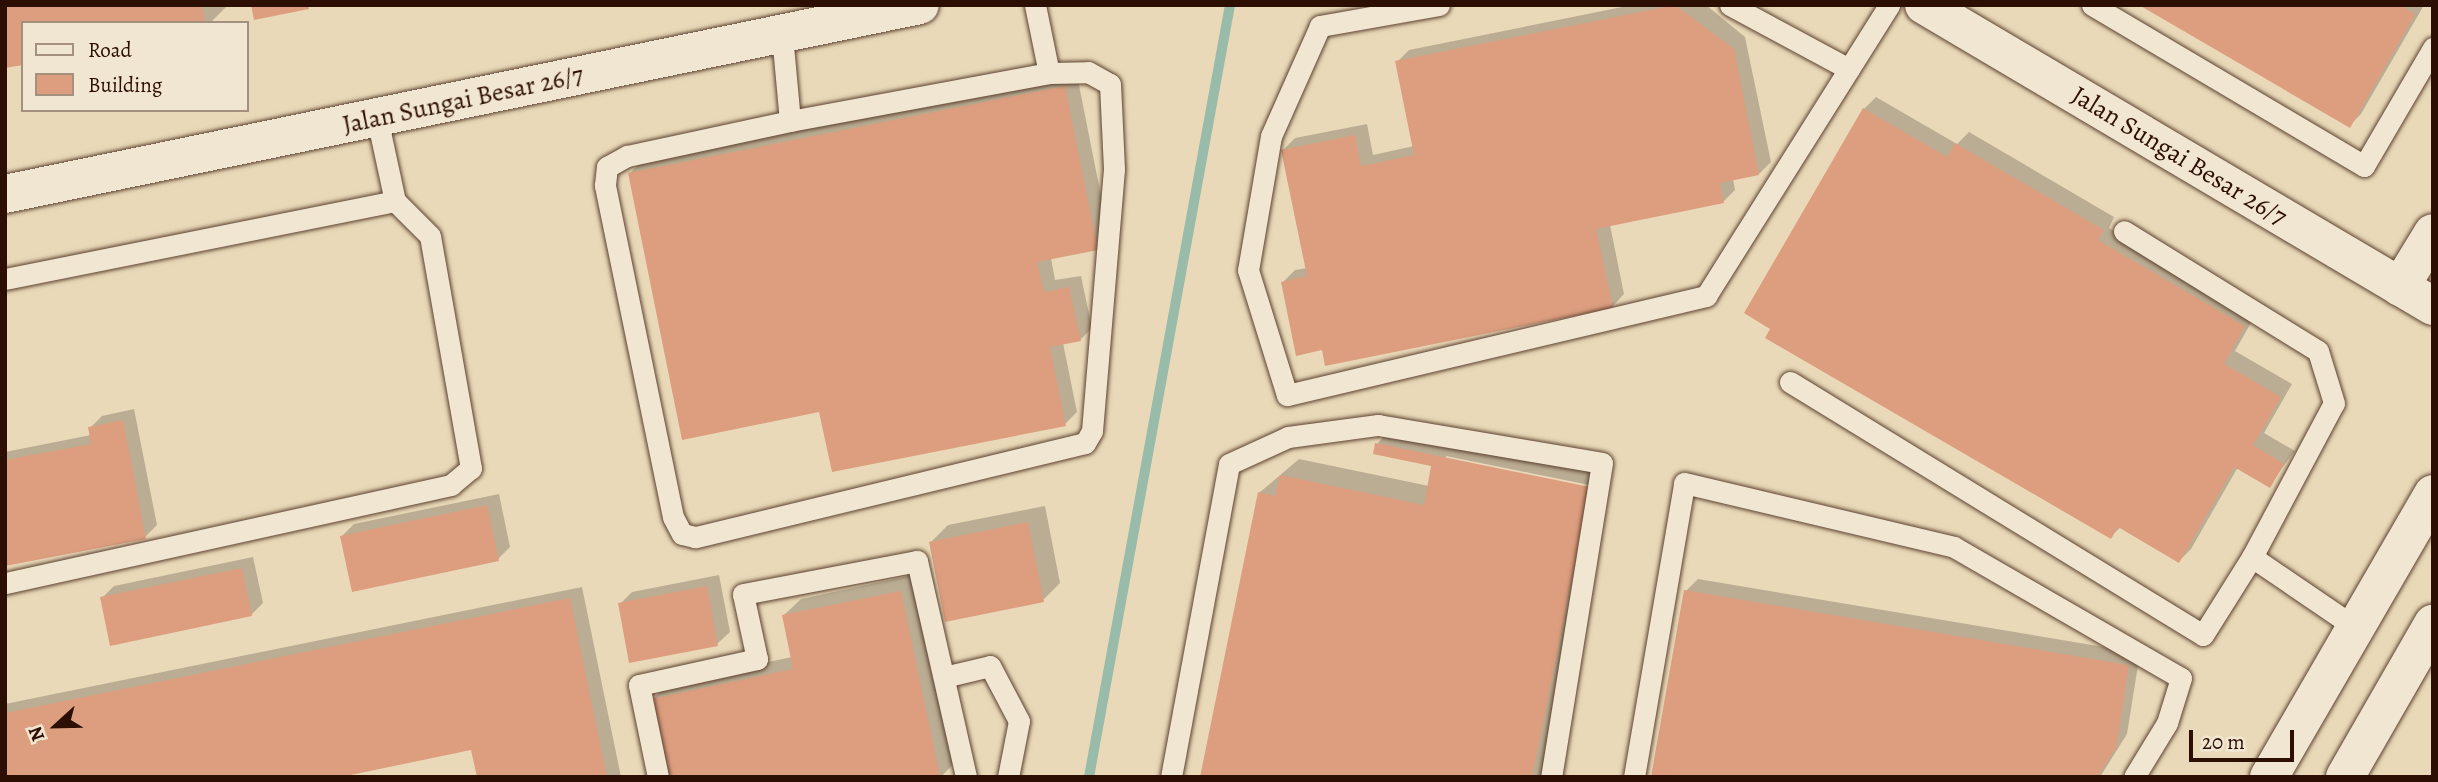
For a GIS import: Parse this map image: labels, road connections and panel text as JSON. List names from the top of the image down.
{
  "streets": {
    "street": ["Jalan Sungai Besar 26/7"]
  },
  "legend": ["Road", "Building"],
  "scale_bar": "20 m",
  "north": "left"
}
